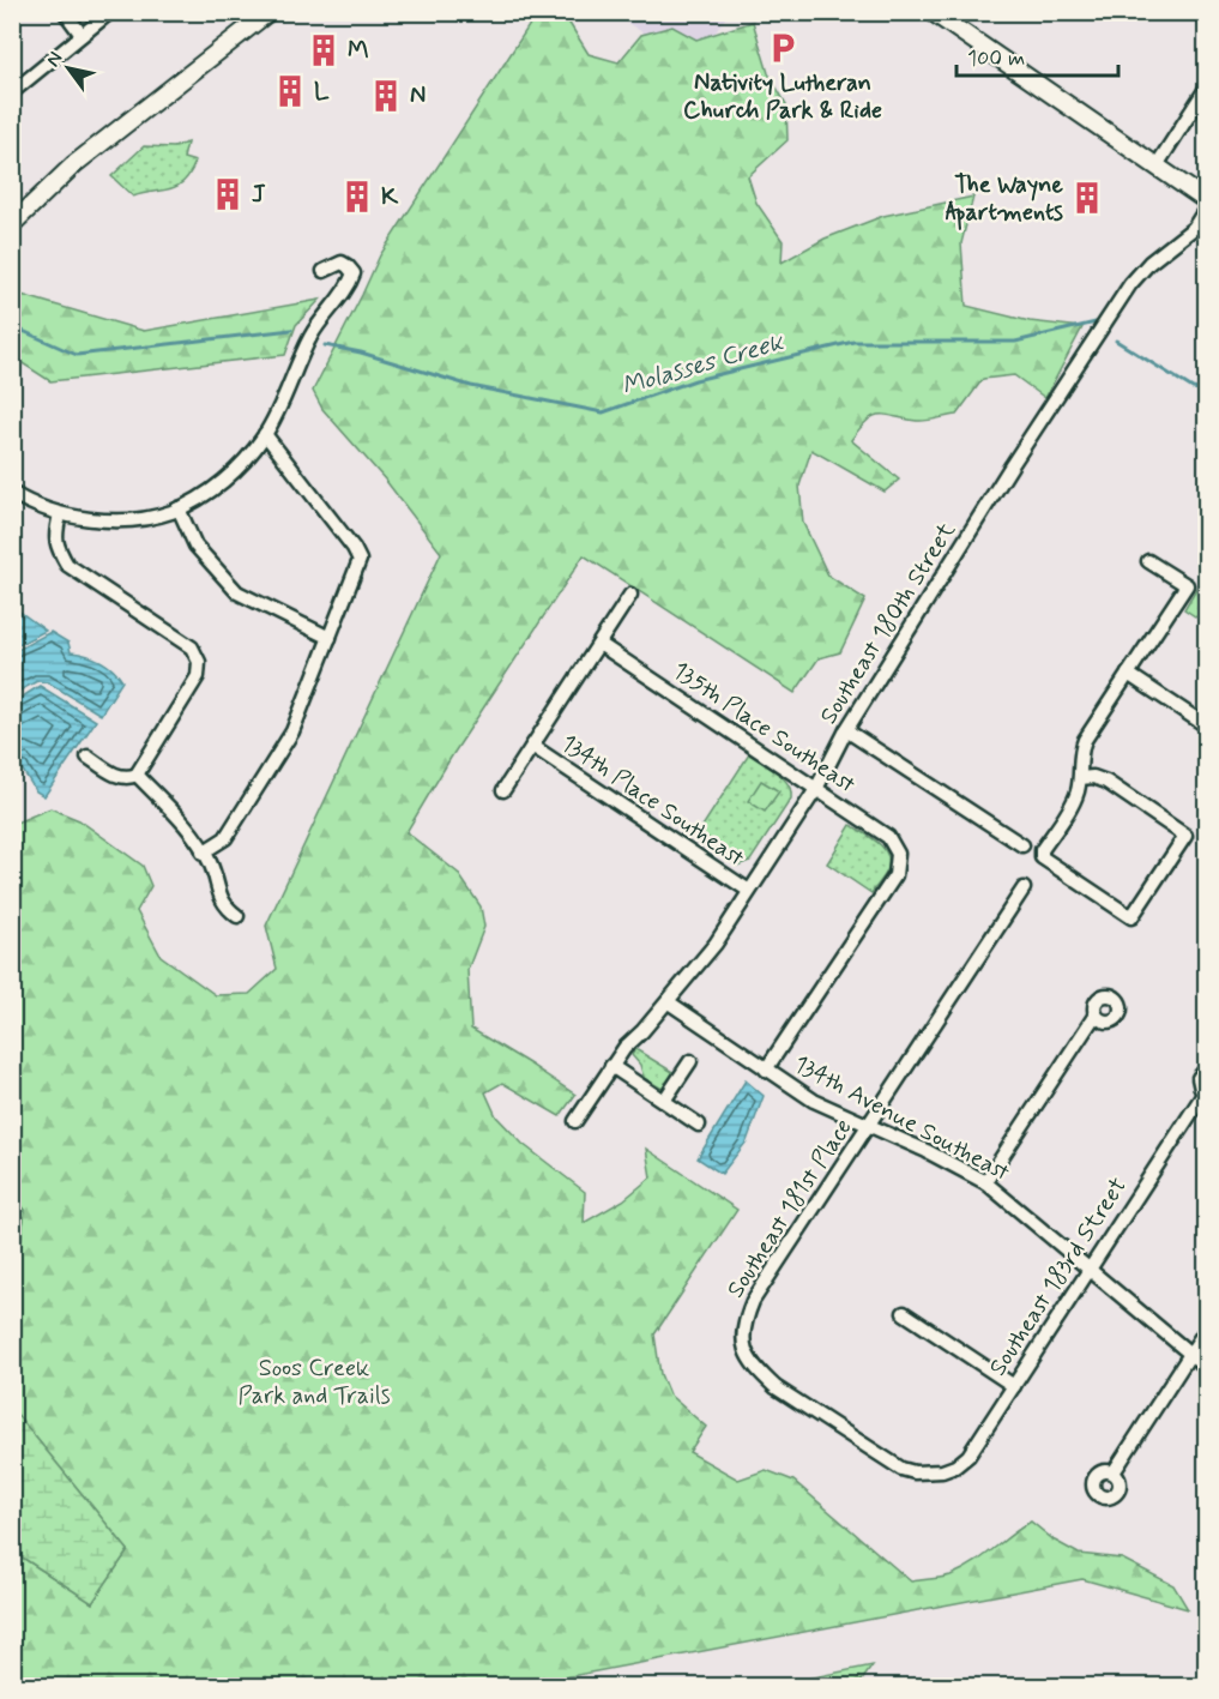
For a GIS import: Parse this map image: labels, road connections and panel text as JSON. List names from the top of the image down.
{
  "streets": {
    "street": [
      "Southeast 180th Street",
      "135th Place Southeast",
      "134th Place Southeast",
      "134th Avenue Southeast",
      "Southeast 181st Place",
      "Southeast 183rd Street"
    ]
  },
  "crossings": [
    ["Southeast 180th Street", "135th Place Southeast"],
    ["Southeast 180th Street", "134th Place Southeast"],
    ["Southeast 180th Street", "134th Avenue Southeast"],
    ["135th Place Southeast", "134th Avenue Southeast"],
    ["134th Avenue Southeast", "Southeast 181st Place"],
    ["134th Avenue Southeast", "Southeast 183rd Street"],
    ["Southeast 181st Place", "Southeast 183rd Street"]
  ],
  "water": ["Molasses Creek"],
  "parks": ["Soos Creek Park and Trails"],
  "places": {
    "parking": ["Nativity Lutheran Church Park & Ride"],
    "building": [
      "M",
      "L",
      "N",
      "J",
      "K",
      "The Wayne Apartments"
    ]
  },
  "scale_bar": "100 m",
  "north": "top left"
}
